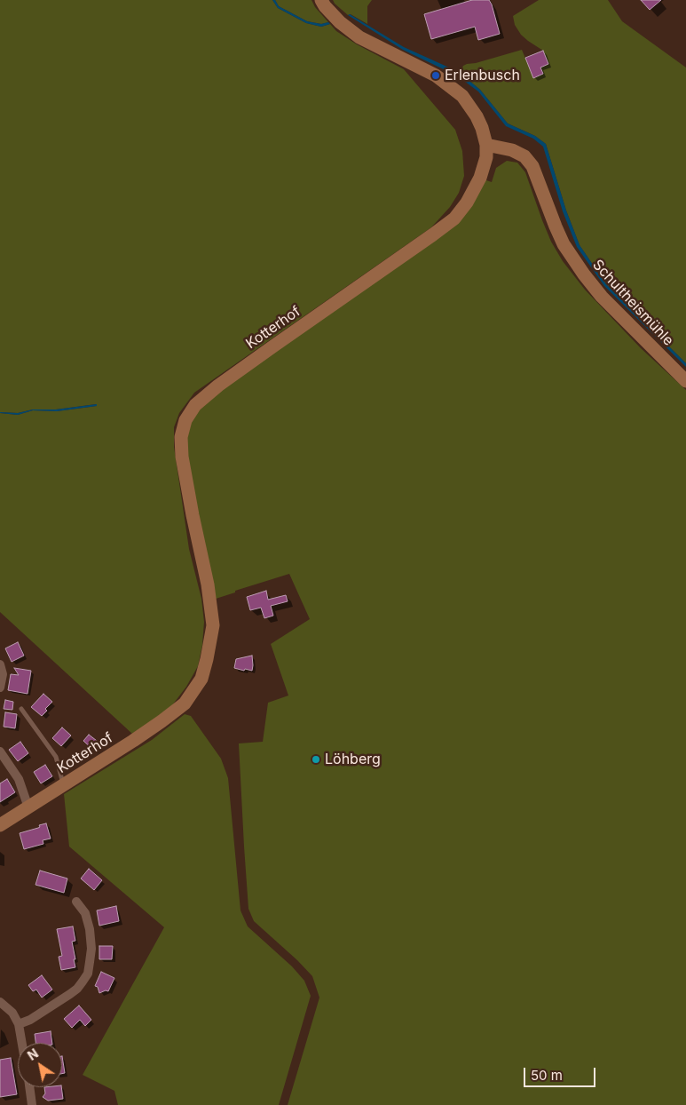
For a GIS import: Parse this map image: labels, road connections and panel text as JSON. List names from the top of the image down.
{
  "streets": {
    "street": ["Schultheismühle", "Kotterhof"]
  },
  "crossings": [
    ["Schultheismühle", "Kotterhof"]
  ],
  "places": ["Erlenbusch", "Löhberg"],
  "scale_bar": "50 m",
  "north": "top left"
}
